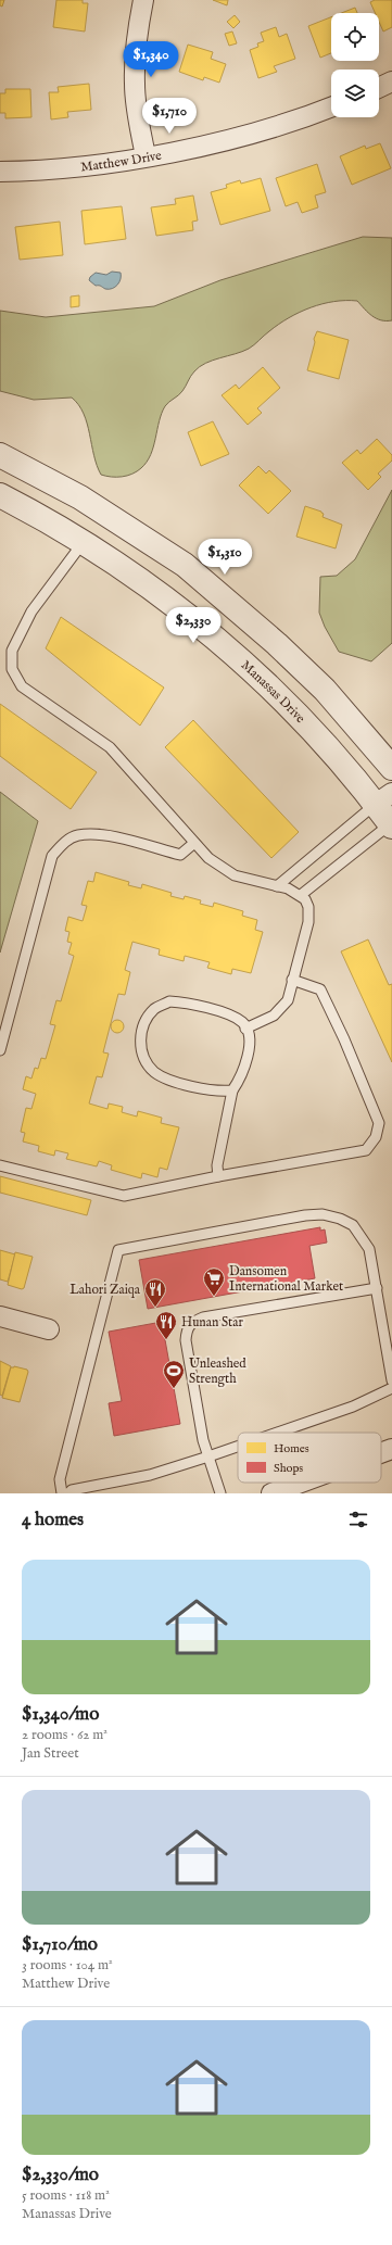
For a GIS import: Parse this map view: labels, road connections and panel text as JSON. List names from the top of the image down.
{
  "streets": {
    "street": ["Matthew Drive", "Manassas Drive"]
  },
  "places": {
    "supermarket": ["Dansomen International Market"],
    "restaurant": ["Lahori Zaiqa", "Hunan Star"],
    "sports": ["Unleashed Strength"]
  },
  "legend": ["Homes", "Shops"],
  "page": {
    "price": [
      "$1,340",
      "$1,710",
      "$1,310",
      "$2,330"
    ],
    "heading": "4 homes",
    "list": [
      {
        "name": "$1,340/mo",
        "note": "2 rooms · 62 m² · Jan Street"
      },
      {
        "name": "$1,710/mo",
        "note": "3 rooms · 104 m² · Matthew Drive"
      },
      {
        "name": "$2,330/mo",
        "note": "5 rooms · 118 m² · Manassas Drive"
      }
    ]
  }
}
